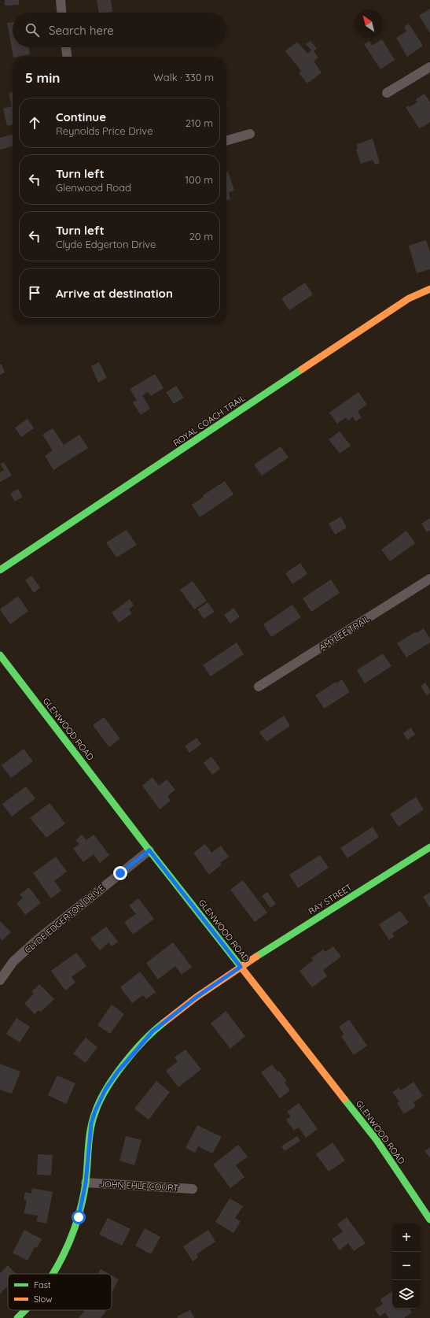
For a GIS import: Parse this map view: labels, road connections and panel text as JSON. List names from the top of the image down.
{
  "streets": {
    "street": [
      "ROYAL COACH TRAIL",
      "AMYLEE TRAIL",
      "GLENWOOD ROAD",
      "RAY STREET",
      "CLYDE EDGERTON DRIVE",
      "JOHN EHLE COURT"
    ]
  },
  "crossings": [
    ["GLENWOOD ROAD", "RAY STREET"],
    ["GLENWOOD ROAD", "CLYDE EDGERTON DRIVE"],
    ["RAY STREET", "JOHN EHLE COURT"]
  ],
  "legend": ["Fast", "Slow"],
  "north": "top left",
  "page": {
    "search": "Search here",
    "heading": ["5 min", "Walk · 330 m"],
    "list": [
      ["Continue", "Reynolds Price Drive", "210 m"],
      ["Turn left", "Glenwood Road", "100 m"],
      ["Turn left", "Clyde Edgerton Drive", "20 m"],
      "Arrive at destination"
    ],
    "map_buttons": ["+", "−"]
  }
}
